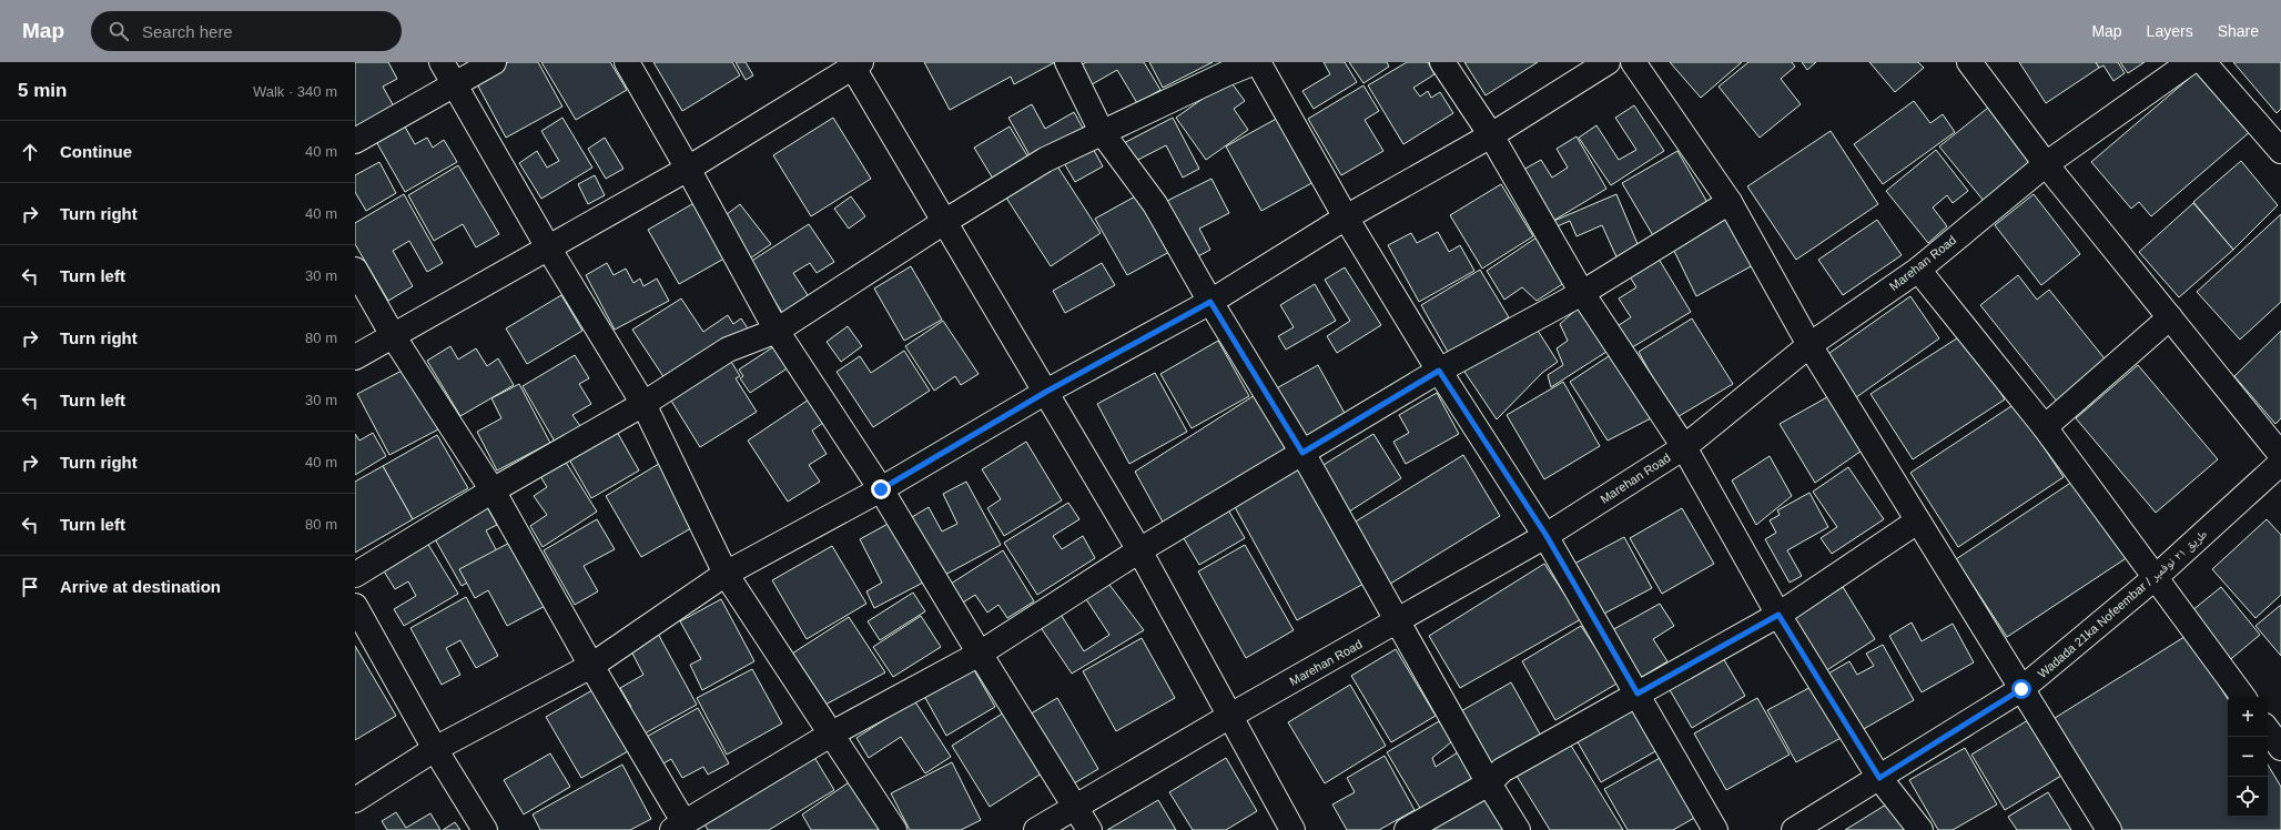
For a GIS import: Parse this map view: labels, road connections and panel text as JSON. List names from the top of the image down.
{
  "streets": {
    "street": ["Marehan Road", "Wadada 21ka Nofeembar / طريق ٢١ نوفمبر"]
  },
  "page": {
    "header": "Map",
    "search": "Search here",
    "nav": ["Map", "Layers", "Share"],
    "heading": ["5 min", "Walk · 340 m"],
    "list": [
      ["Continue", "40 m"],
      ["Turn right", "40 m"],
      ["Turn left", "30 m"],
      ["Turn right", "80 m"],
      ["Turn left", "30 m"],
      ["Turn right", "40 m"],
      ["Turn left", "80 m"],
      "Arrive at destination"
    ],
    "map_buttons": ["+", "−"]
  }
}
